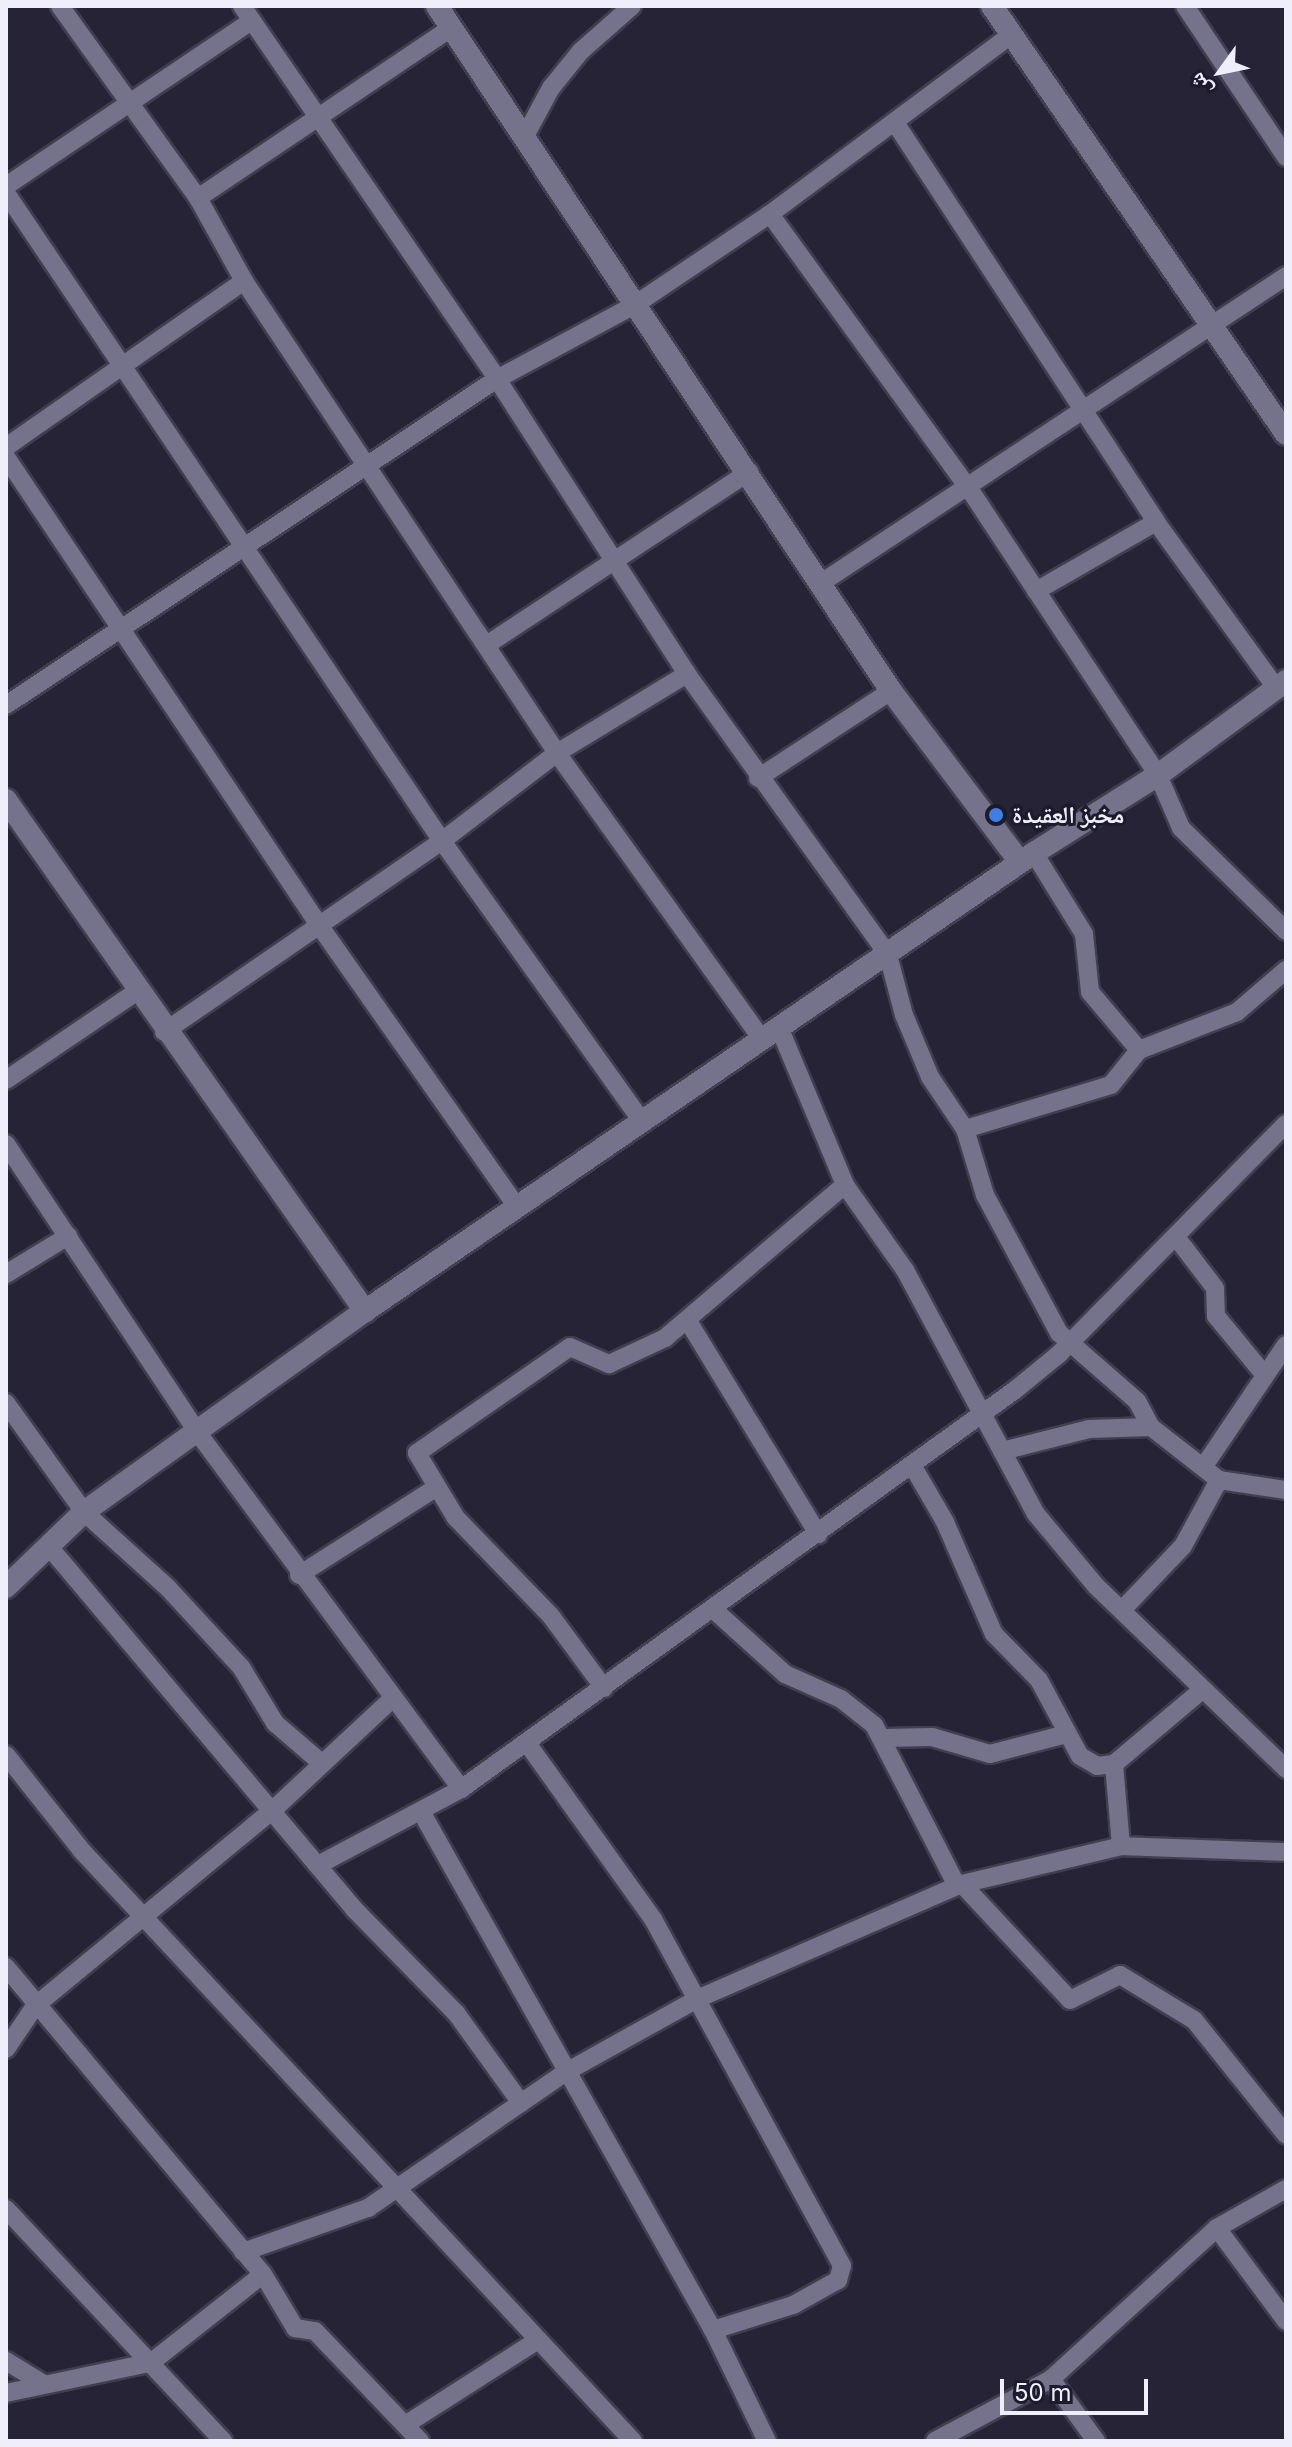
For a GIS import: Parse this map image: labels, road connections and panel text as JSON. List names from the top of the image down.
{
  "places": ["مخبز العقيدة"],
  "scale_bar": "50 m",
  "north": "bottom left"
}
